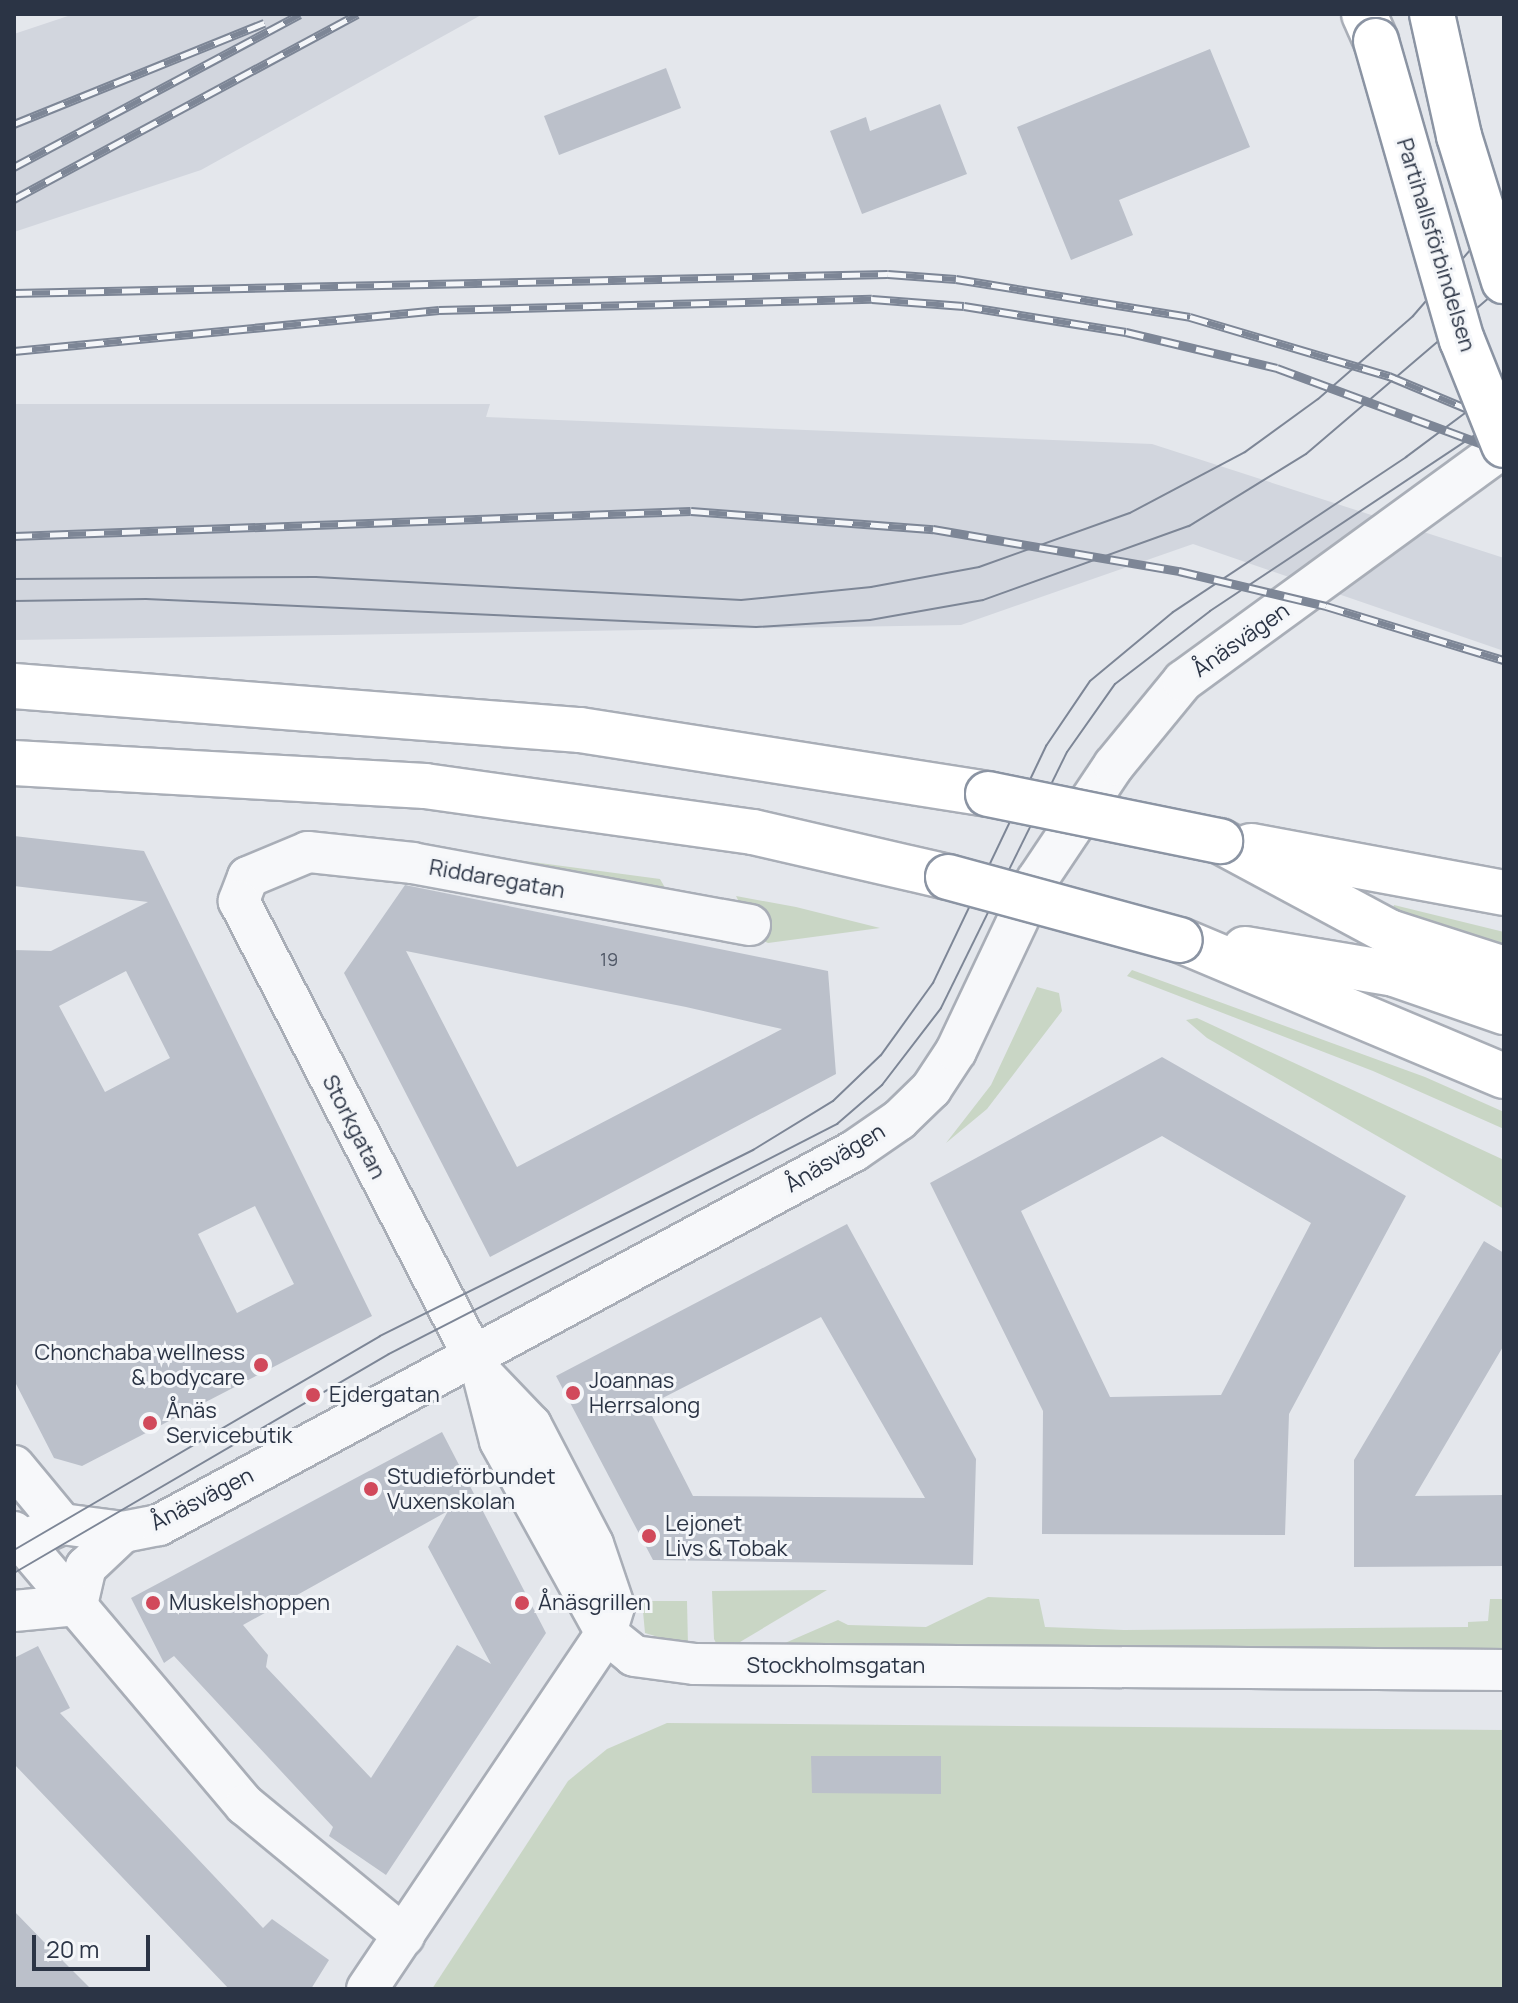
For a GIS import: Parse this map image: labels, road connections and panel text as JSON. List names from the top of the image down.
{
  "streets": {
    "highway": ["Partihallsförbindelsen"],
    "street": [
      "Ånäsvägen",
      "Riddaregatan",
      "Storkgatan",
      "Stockholmsgatan"
    ]
  },
  "crossings": [
    ["Partihallsförbindelsen", "Ånäsvägen"],
    ["Ånäsvägen", "Storkgatan"],
    ["Riddaregatan", "Storkgatan"],
    ["Storkgatan", "Stockholmsgatan"]
  ],
  "places": [
    "Chonchaba wellness & bodycare",
    "Joannas Herrsalong",
    "Ejdergatan",
    "Ånäs Servicebutik",
    "Studieförbundet Vuxenskolan",
    "Lejonet Livs & Tobak",
    "Muskelshoppen",
    "Ånäsgrillen"
  ],
  "house_numbers": ["19"],
  "scale_bar": "20 m"
}
